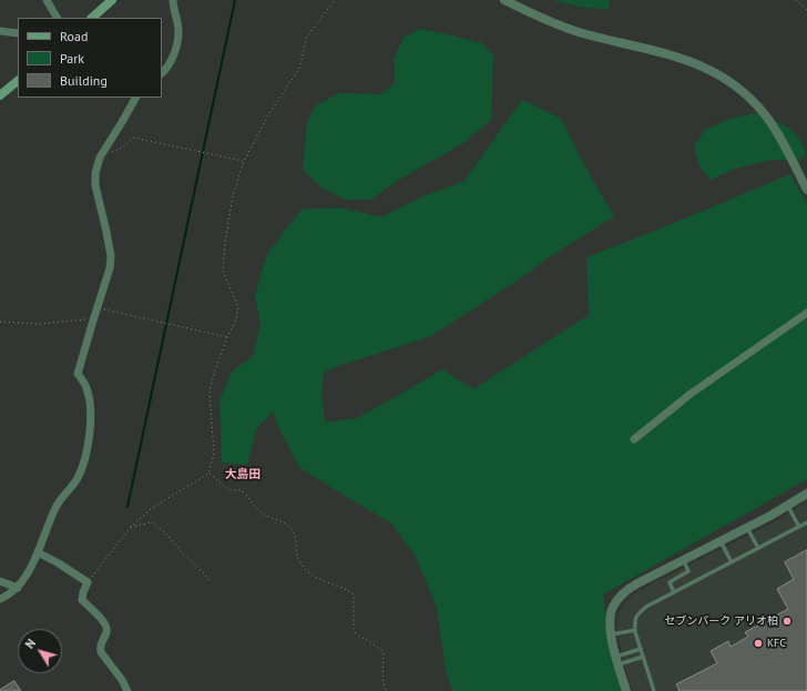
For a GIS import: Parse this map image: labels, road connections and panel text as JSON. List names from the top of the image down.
{
  "districts": ["大島田"],
  "places": ["セブンパーク アリオ柏", "KFC"],
  "legend": ["Road", "Park", "Building"],
  "north": "top left"
}
